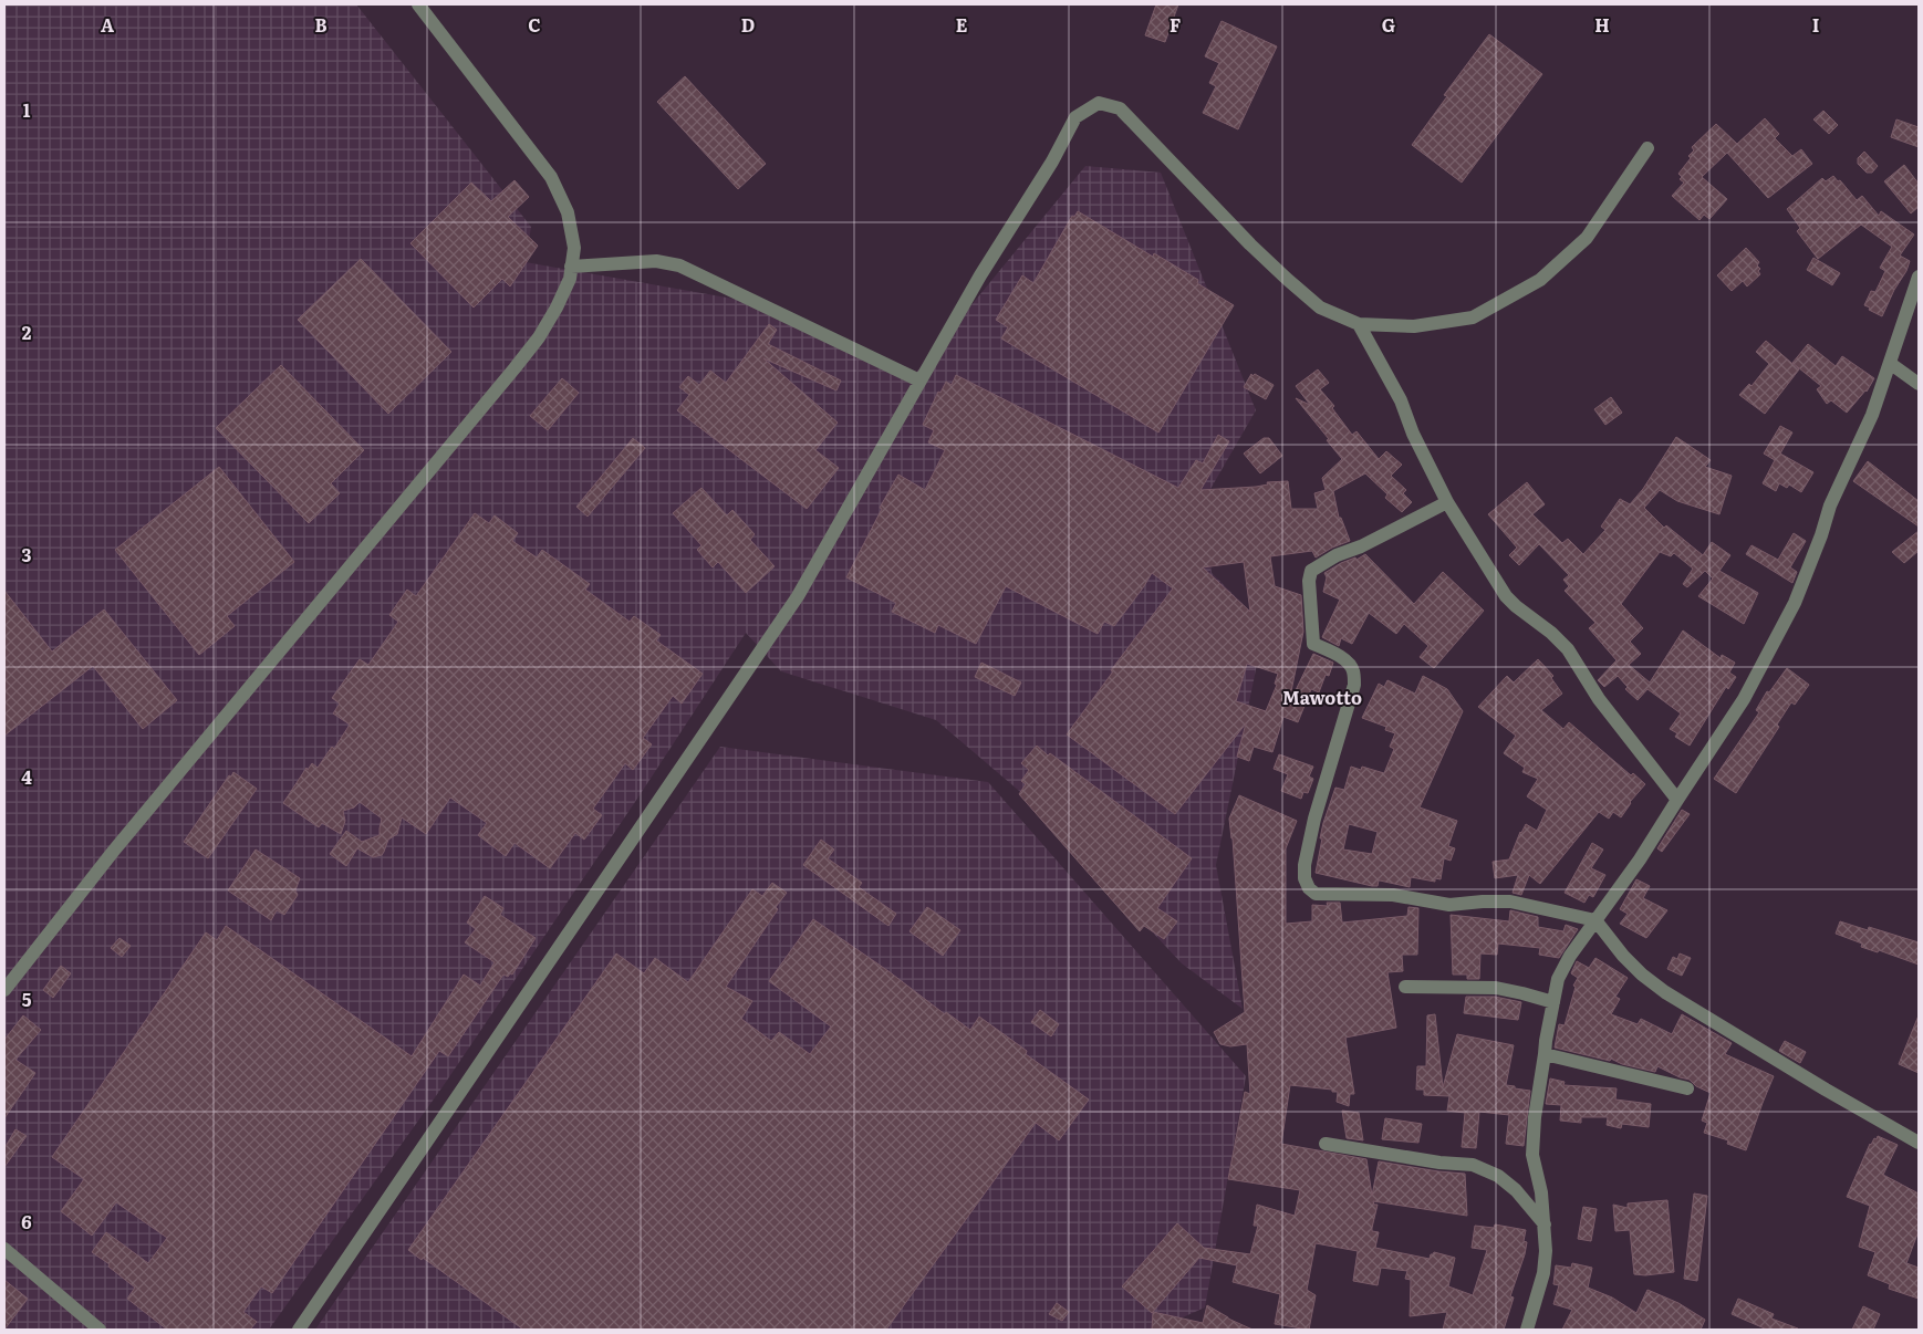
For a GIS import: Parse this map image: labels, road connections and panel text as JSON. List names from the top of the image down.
{
  "districts": ["Mawotto"],
  "grid": {
    "columns": [
      "A",
      "B",
      "C",
      "D",
      "E",
      "F",
      "G",
      "H",
      "I"
    ],
    "rows": [
      "1",
      "2",
      "3",
      "4",
      "5",
      "6"
    ]
  }
}
